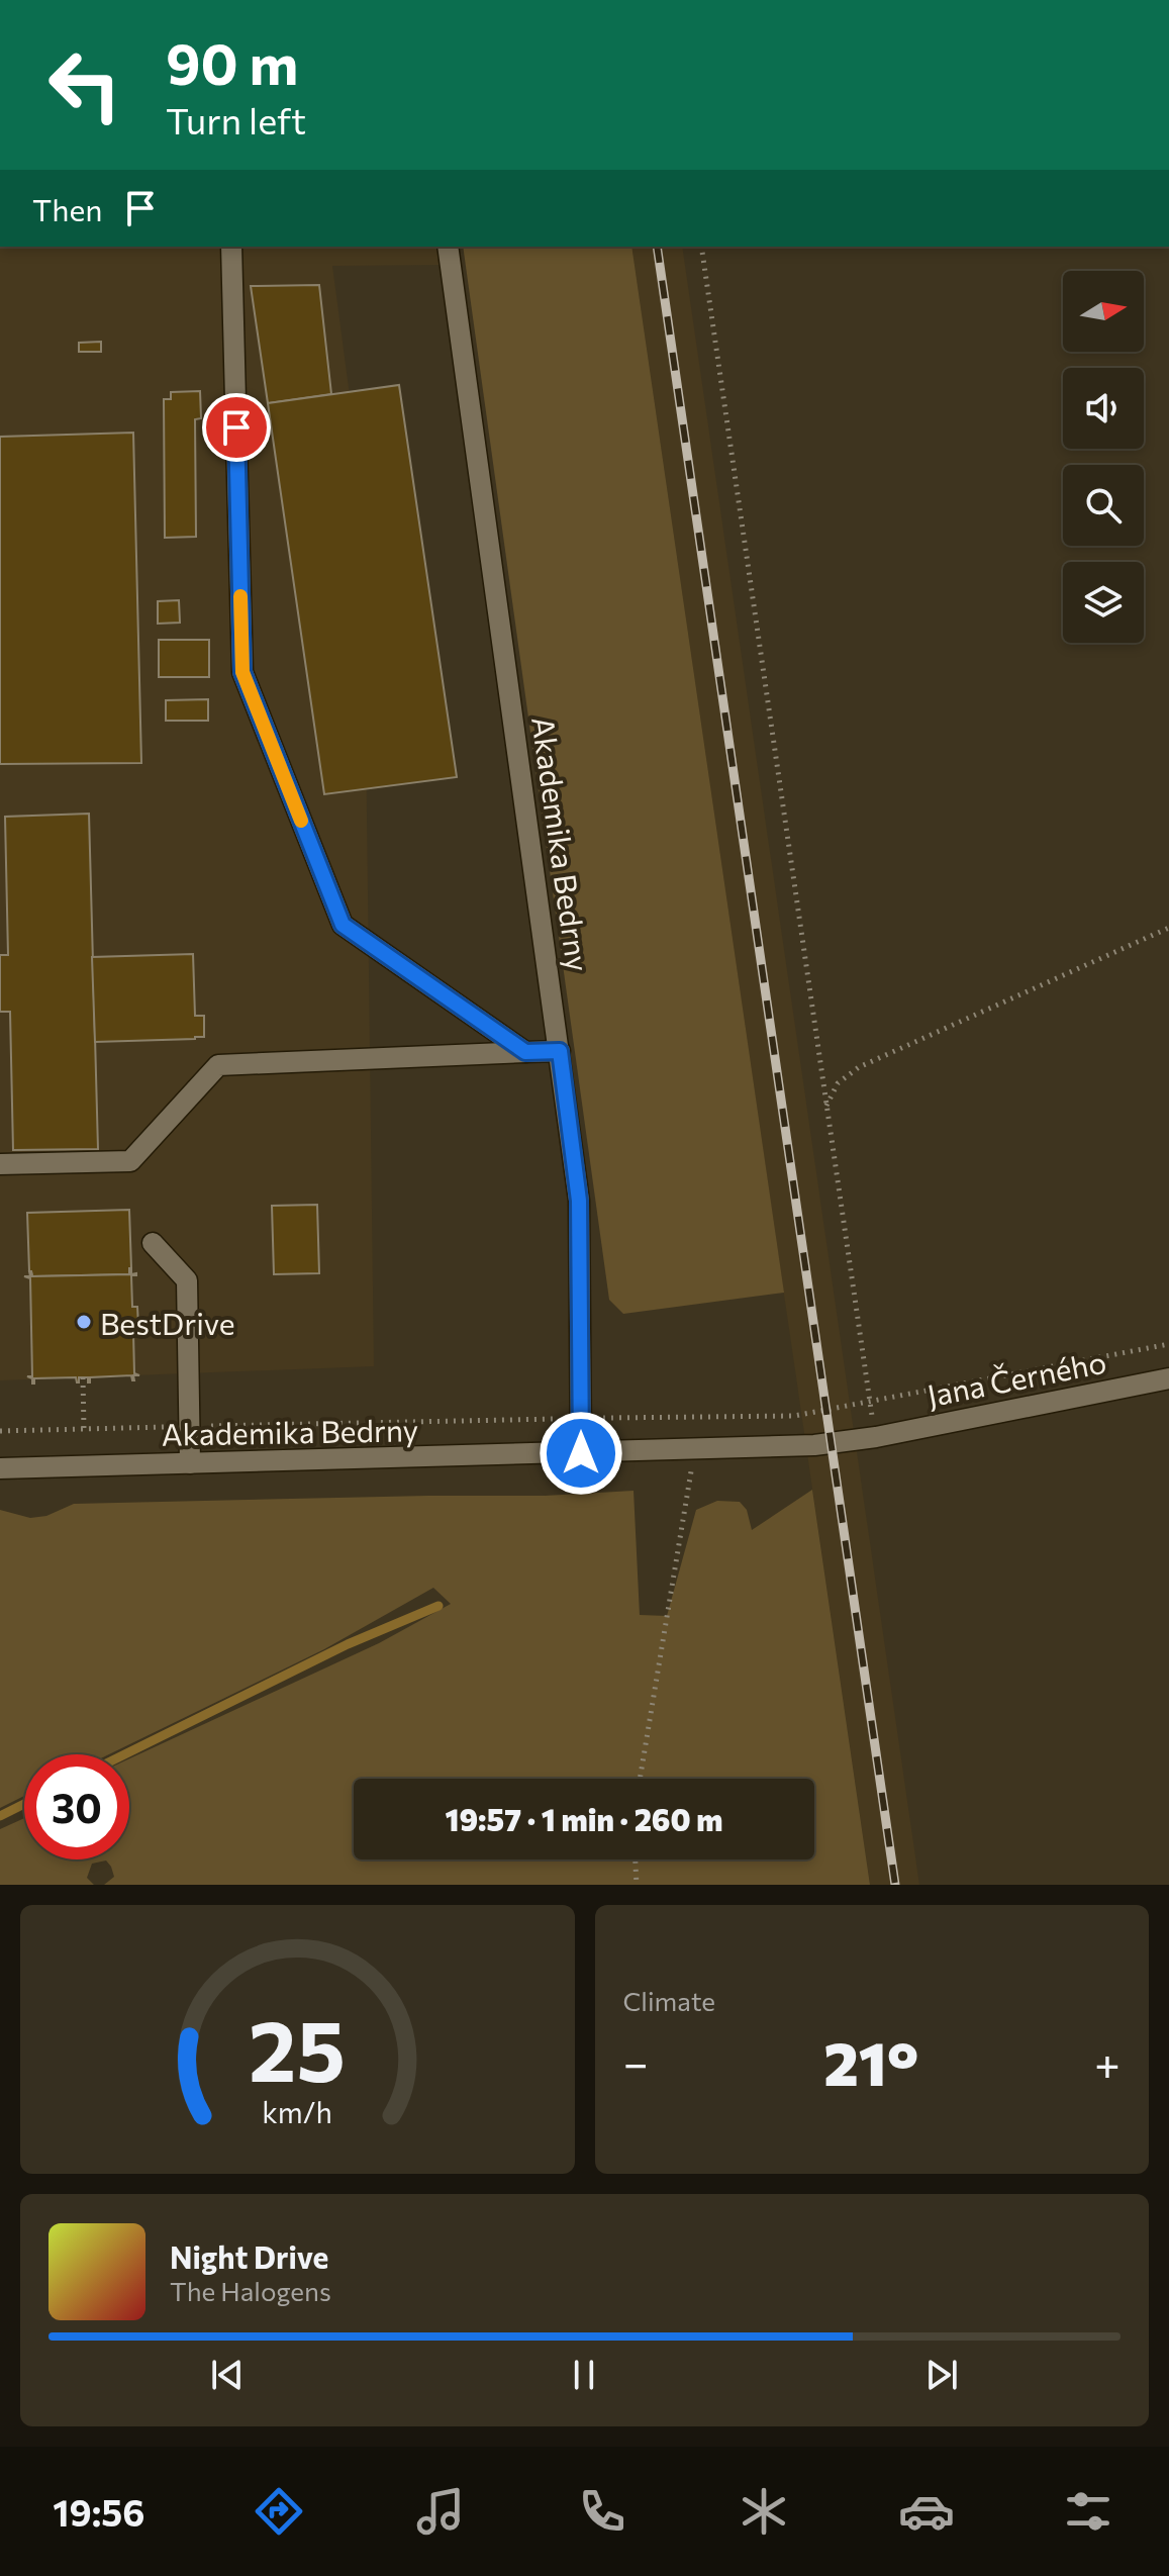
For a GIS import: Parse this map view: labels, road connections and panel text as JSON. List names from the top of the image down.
{
  "streets": {
    "street": ["Akademika Bedrny", "Jana Černého"]
  },
  "crossings": [
    ["Akademika Bedrny", "Jana Černého"]
  ],
  "places": ["BestDrive"],
  "north": "right",
  "page": {
    "turn": ["90 m", "Turn left"],
    "then": "Then",
    "limit": "30",
    "trip": "19:57 · 1 min · 260 m",
    "tile": "Climate",
    "heat": ["−", "21°", "+"],
    "song": ["Night Drive", "The Halogens"],
    "tabs": "19:56",
    "gauge": ["25", "km/h"]
  }
}
